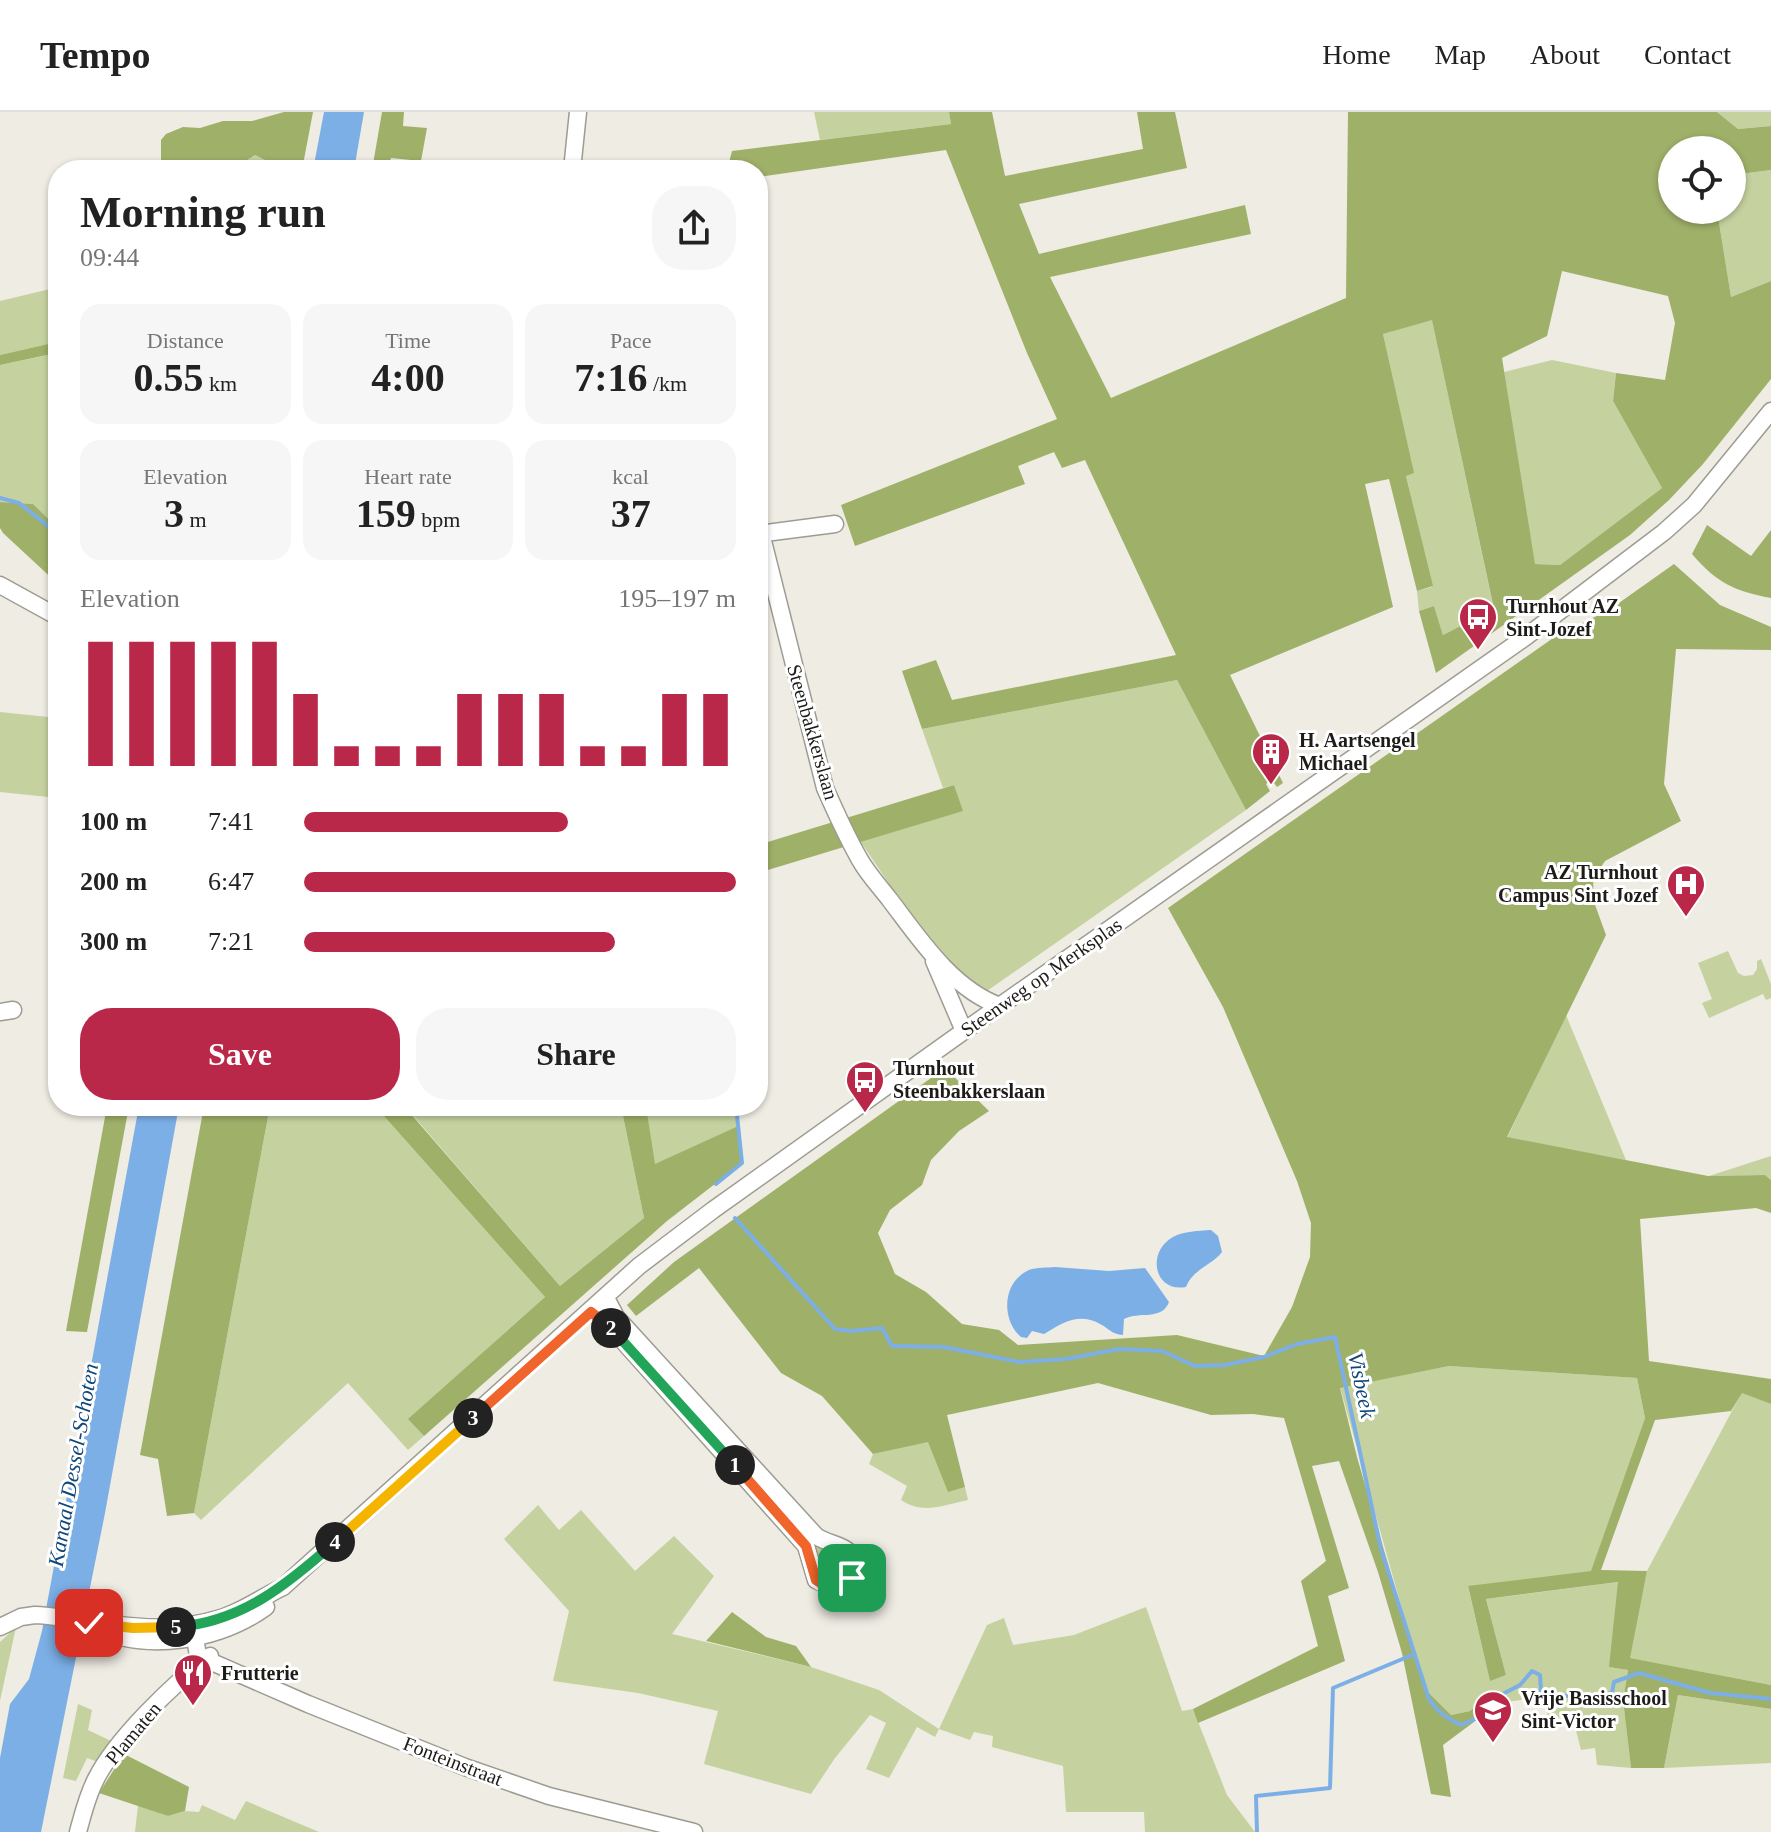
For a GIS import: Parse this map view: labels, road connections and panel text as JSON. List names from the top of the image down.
{
  "streets": {
    "street": [
      "Steenbakkerslaan",
      "Steenweg op Merksplas",
      "Plamaten",
      "Fonteinstraat"
    ]
  },
  "crossings": [
    ["Steenbakkerslaan", "Steenweg op Merksplas"],
    ["Plamaten", "Fonteinstraat"]
  ],
  "water": ["Visbeek", "Kanaal Dessel-Schoten"],
  "places": {
    "bus stop": ["Turnhout AZ Sint-Jozef", "Turnhout Steenbakkerslaan"],
    "building": ["H. Aartsengel Michael"],
    "hospital": ["AZ Turnhout Campus Sint Jozef"],
    "restaurant": ["Frutterie"],
    "school or university": ["Vrije Basisschool Sint-Victor"]
  },
  "page": {
    "header": "Tempo",
    "nav": [
      "Home",
      "Map",
      "About",
      "Contact"
    ],
    "heading": ["Morning run", "09:44"],
    "stats": [
      ["Distance", "0.55 km"],
      ["Time", "4:00"],
      ["Pace", "7:16 /km"],
      ["Elevation", "3 m"],
      ["Heart rate", "159 bpm"],
      ["kcal", "37"]
    ],
    "chart": ["Elevation", "195–197 m"],
    "list": [
      {
        "name": "100 m",
        "note": "7:41"
      },
      {
        "name": "200 m",
        "note": "6:47"
      },
      {
        "name": "300 m",
        "note": "7:21"
      }
    ],
    "buttons": ["Save", "Share"],
    "pins": [
      "2",
      "3",
      "1",
      "4",
      "5"
    ]
  }
}
